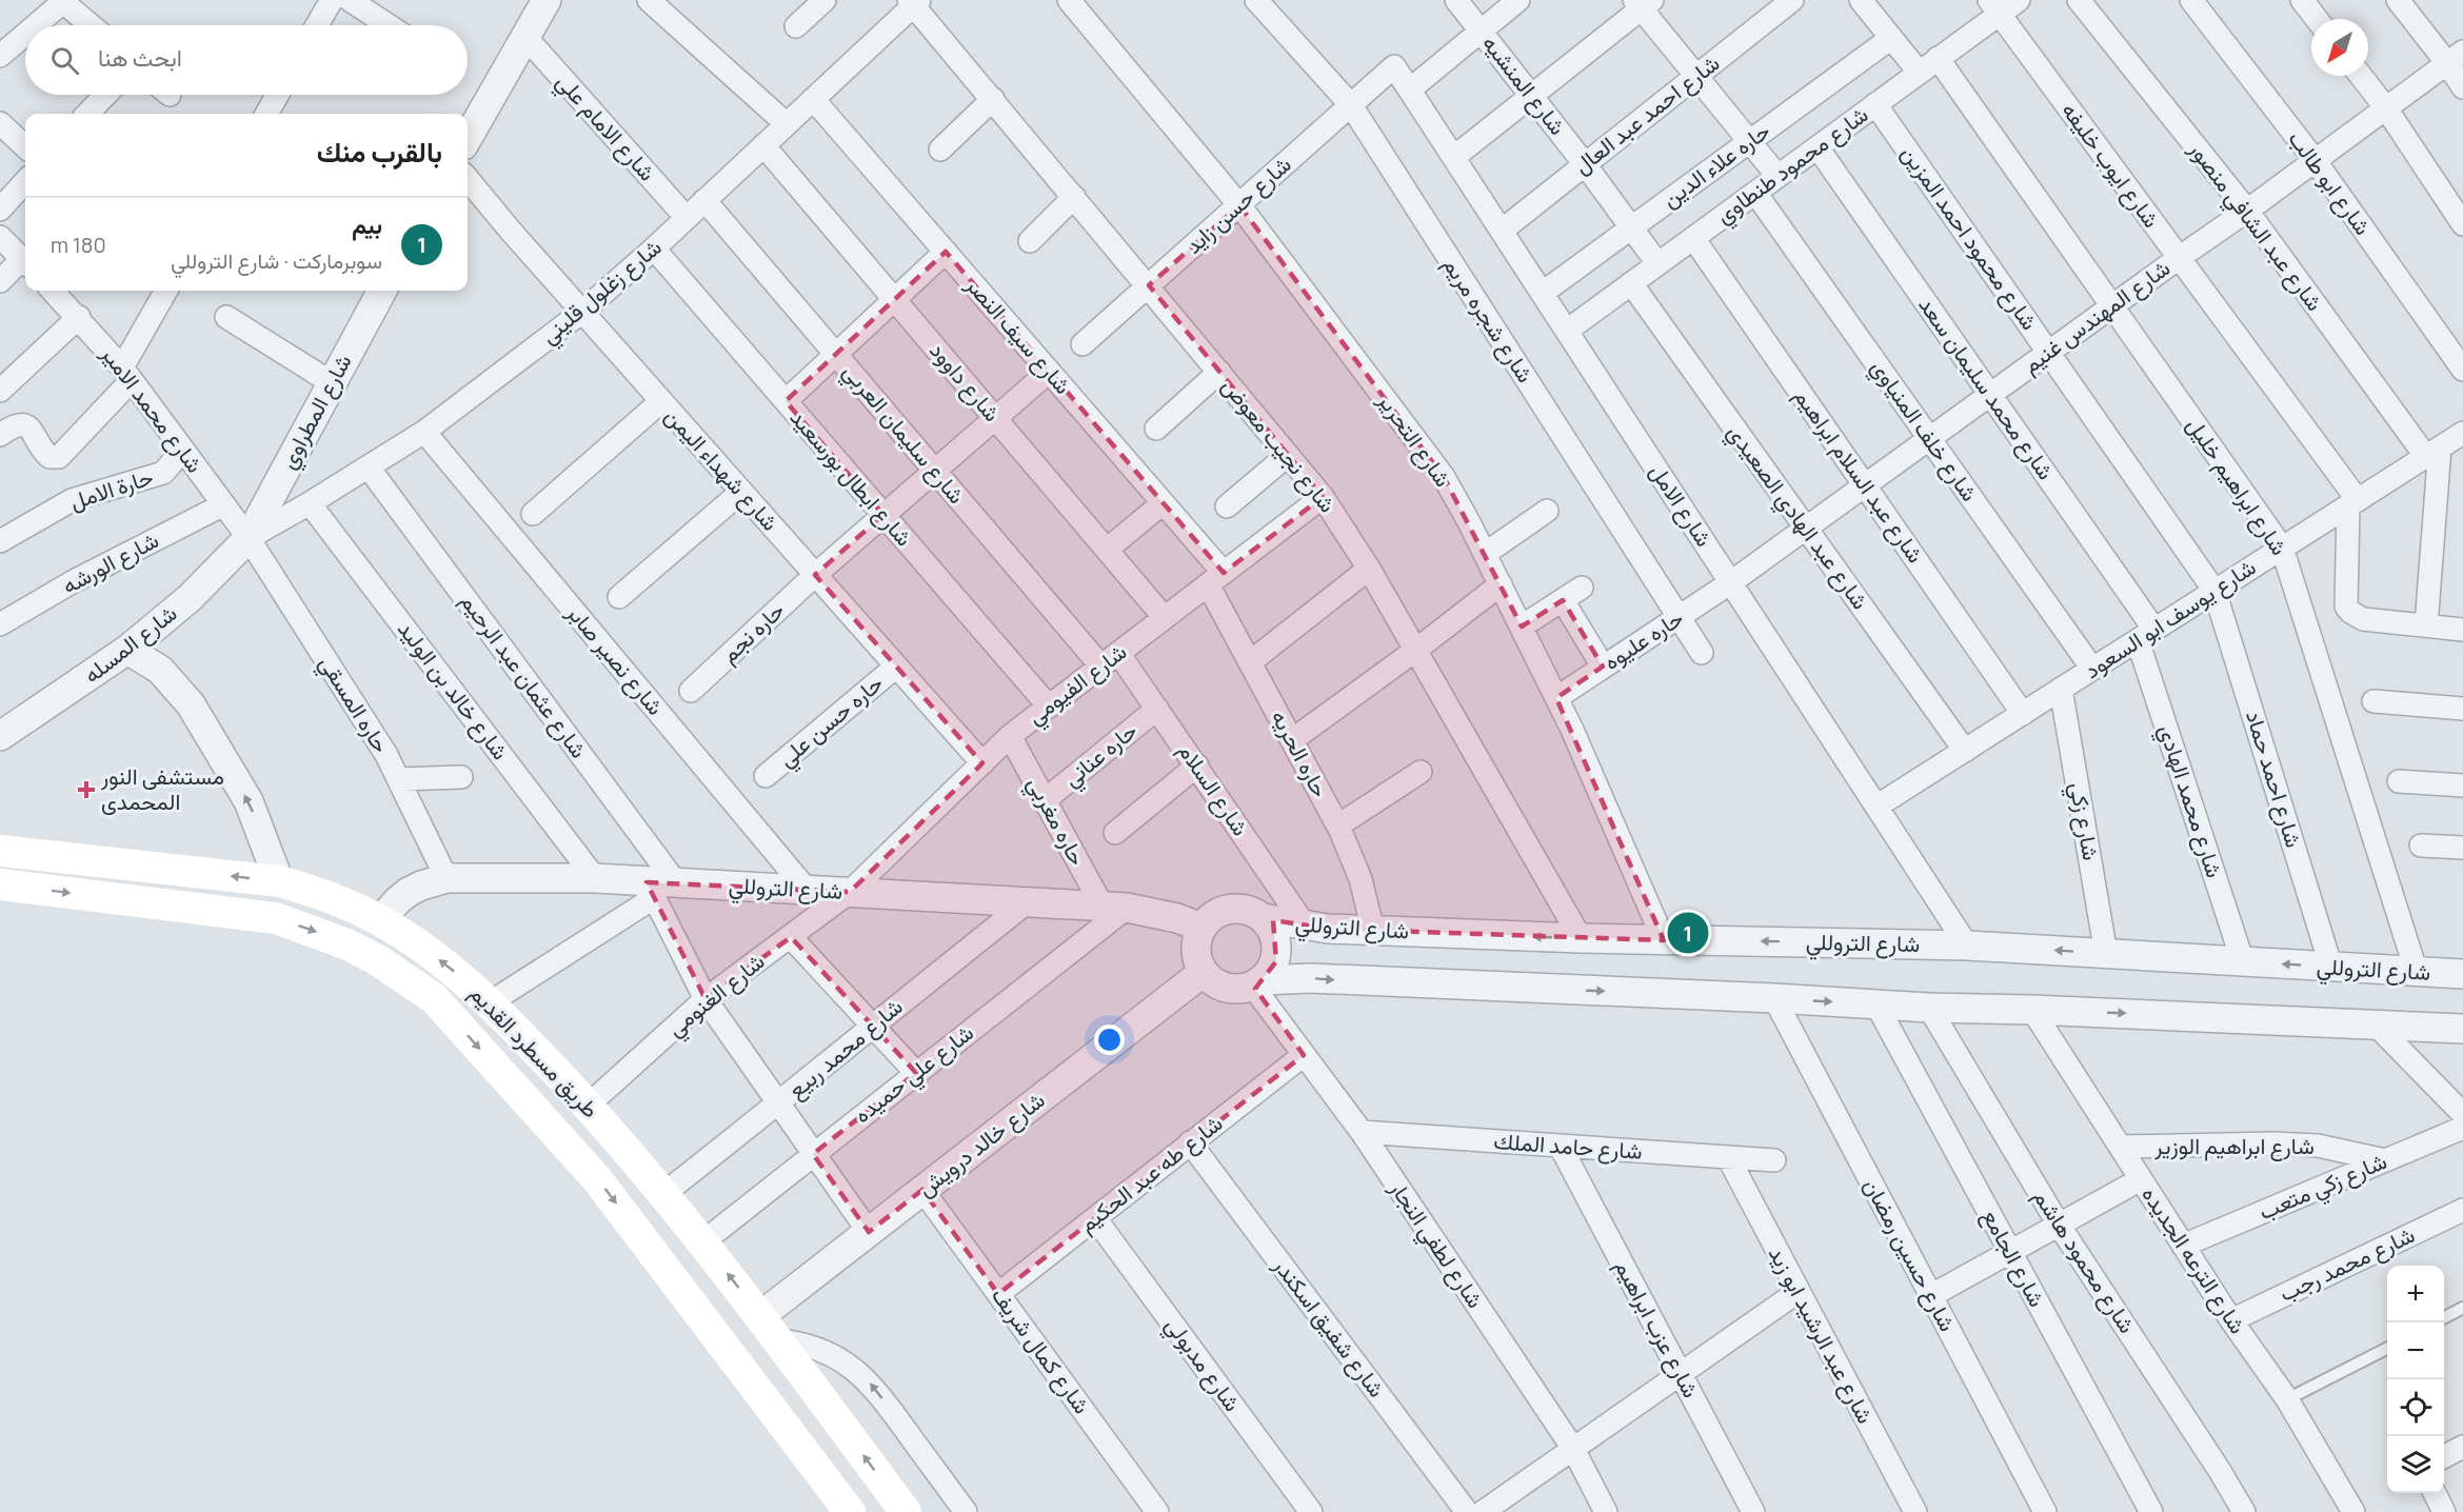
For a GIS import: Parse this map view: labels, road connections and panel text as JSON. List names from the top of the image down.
{
  "streets": {
    "main road": ["طريق مسطرد القديم"],
    "street": [
      "شارع المنشيه",
      "شارع احمد عبد العال",
      "شارع الامام علي",
      "حاره علاء الدين",
      "شارع محمود طنطاوي",
      "شارع ايوب خليفه",
      "شارع ابو طالب",
      "شارع حسن زايد",
      "شارع عبد الشافي منصور",
      "شارع محمود احمد المزين",
      "شارع زغلول قليني",
      "شارع المهندس غنيم",
      "شارع شجره مريم",
      "شارع سيف النصر",
      "شارع داوود",
      "شارع محمد سليمان سعد",
      "شارع محمد الامير",
      "شارع المطراوي",
      "شارع خلف المنياوي",
      "شارع سليمان العربي",
      "شارع التحرير",
      "شارع نجيب معوض",
      "شارع شهداء اليمن",
      "شارع عبد السلام ابراهيم",
      "شارع ابطال بورسعيد",
      "شارع ابراهيم خليل",
      "حارة الامل",
      "شارع الامل",
      "شارع عبد الهادي الصعيدي",
      "شارع الورشه",
      "شارع يوسف ابو السعود",
      "حاره نجم",
      "حاره عليوه",
      "شارع المسله",
      "شارع نصير صابر",
      "شارع عثمان عبد الرحيم",
      "شارع الفيومي",
      "شارع خالد بن الوليد",
      "حاره المسقي",
      "حاره حسن علي",
      "حاره الحريه",
      "حاره عناني",
      "شارع احمد حماد",
      "شارع السلام",
      "شارع محمد الهادي",
      "حاره مغربي",
      "شارع زكي",
      "شارع التروللي",
      "شارع الغنومي",
      "شارع محمد ربيع",
      "شارع علي حميده",
      "شارع خالد درويش",
      "شارع حامد الملك",
      "شارع ابراهيم الوزير",
      "شارع طه عبد الحكيم",
      "شارع زكي متعب",
      "شارع لطفي النجار",
      "شارع حسين رمضان",
      "شارع الجامع",
      "شارع الترعه الجديده",
      "شارع محمود هاشم",
      "شارع محمد رجب",
      "شارع شفيق اسكندر",
      "شارع عزب ابراهيم",
      "شارع عبد الرشيد ابو زيد",
      "شارع كمال شريف",
      "شارع مدبولي"
    ]
  },
  "crossings": [
    ["شارع المنشيه", "شارع احمد عبد العال"],
    ["شارع المنشيه", "حاره علاء الدين"],
    ["شارع المنشيه", "شارع محمود طنطاوي"],
    ["شارع احمد عبد العال", "شارع الامل"],
    ["شارع الامام علي", "شارع زغلول قليني"],
    ["حاره علاء الدين", "شارع الامل"],
    ["شارع محمود طنطاوي", "شارع ايوب خليفه"],
    ["شارع محمود طنطاوي", "شارع محمود احمد المزين"],
    ["شارع محمود طنطاوي", "شارع محمد سليمان سعد"],
    ["شارع محمود طنطاوي", "شارع خلف المنياوي"],
    ["شارع محمود طنطاوي", "شارع عبد السلام ابراهيم"],
    ["شارع محمود طنطاوي", "شارع ابراهيم خليل"],
    ["شارع محمود طنطاوي", "شارع الامل"],
    ["شارع محمود طنطاوي", "شارع عبد الهادي الصعيدي"],
    ["شارع ايوب خليفه", "شارع المهندس غنيم"],
    ["شارع ايوب خليفه", "شارع يوسف ابو السعود"],
    ["شارع ابو طالب", "شارع المهندس غنيم"],
    ["شارع حسن زايد", "شارع شجره مريم"],
    ["شارع حسن زايد", "شارع التحرير"],
    ["شارع حسن زايد", "شارع نجيب معوض"],
    ["شارع حسن زايد", "شارع الامل"],
    ["شارع عبد الشافي منصور", "شارع المهندس غنيم"],
    ["شارع عبد الشافي منصور", "شارع يوسف ابو السعود"],
    ["شارع محمود احمد المزين", "شارع المهندس غنيم"],
    ["شارع محمود احمد المزين", "شارع يوسف ابو السعود"],
    ["شارع محمود احمد المزين", "شارع احمد حماد"],
    ["شارع زغلول قليني", "شارع سيف النصر"],
    ["شارع زغلول قليني", "شارع داوود"],
    ["شارع زغلول قليني", "شارع محمد الامير"],
    ["شارع زغلول قليني", "شارع المطراوي"],
    ["شارع زغلول قليني", "شارع سليمان العربي"],
    ["شارع زغلول قليني", "شارع نجيب معوض"],
    ["شارع زغلول قليني", "شارع شهداء اليمن"],
    ["شارع زغلول قليني", "شارع ابطال بورسعيد"],
    ["شارع زغلول قليني", "شارع المسله"],
    ["شارع زغلول قليني", "شارع نصير صابر"],
    ["شارع زغلول قليني", "شارع عثمان عبد الرحيم"],
    ["شارع زغلول قليني", "شارع خالد بن الوليد"],
    ["شارع زغلول قليني", "حاره المسقي"],
    ["شارع المهندس غنيم", "شارع محمد سليمان سعد"],
    ["شارع المهندس غنيم", "شارع خلف المنياوي"],
    ["شارع المهندس غنيم", "شارع عبد السلام ابراهيم"],
    ["شارع المهندس غنيم", "شارع ابراهيم خليل"],
    ["شارع المهندس غنيم", "شارع الامل"],
    ["شارع المهندس غنيم", "شارع عبد الهادي الصعيدي"],
    ["شارع المهندس غنيم", "حاره عليوه"],
    ["شارع شجره مريم", "حاره عليوه"],
    ["شارع سيف النصر", "حاره نجم"],
    ["شارع سيف النصر", "شارع الفيومي"],
    ["شارع سيف النصر", "حاره الحريه"],
    ["شارع داوود", "حاره نجم"],
    ["شارع داوود", "شارع الفيومي"],
    ["شارع محمد سليمان سعد", "شارع يوسف ابو السعود"],
    ["شارع محمد سليمان سعد", "شارع محمد الهادي"],
    ["شارع محمد الامير", "شارع المطراوي"],
    ["شارع محمد الامير", "حارة الامل"],
    ["شارع محمد الامير", "شارع الورشه"],
    ["شارع محمد الامير", "شارع المسله"],
    ["شارع محمد الامير", "حاره المسقي"],
    ["شارع المطراوي", "شارع المسله"],
    ["شارع المطراوي", "حاره المسقي"],
    ["شارع خلف المنياوي", "شارع يوسف ابو السعود"],
    ["شارع سليمان العربي", "حاره نجم"],
    ["شارع سليمان العربي", "شارع الفيومي"],
    ["شارع سليمان العربي", "شارع السلام"],
    ["شارع التحرير", "حاره عليوه"],
    ["شارع التحرير", "شارع التروللي"],
    ["شارع نجيب معوض", "شارع الفيومي"],
    ["شارع نجيب معوض", "شارع التروللي"],
    ["شارع شهداء اليمن", "حاره نجم"],
    ["شارع شهداء اليمن", "شارع الفيومي"],
    ["شارع شهداء اليمن", "حاره حسن علي"],
    ["شارع عبد السلام ابراهيم", "شارع يوسف ابو السعود"],
    ["شارع ابطال بورسعيد", "حاره نجم"],
    ["شارع ابطال بورسعيد", "شارع الفيومي"],
    ["شارع ابراهيم خليل", "شارع يوسف ابو السعود"],
    ["شارع ابراهيم خليل", "شارع التروللي"],
    ["شارع الامل", "شارع يوسف ابو السعود"],
    ["شارع الامل", "حاره عليوه"],
    ["شارع الامل", "شارع التروللي"],
    ["شارع عبد الهادي الصعيدي", "شارع يوسف ابو السعود"],
    ["شارع يوسف ابو السعود", "شارع احمد حماد"],
    ["شارع يوسف ابو السعود", "شارع محمد الهادي"],
    ["شارع يوسف ابو السعود", "شارع زكي"],
    ["شارع المسله", "حاره المسقي"],
    ["شارع نصير صابر", "شارع التروللي"],
    ["شارع عثمان عبد الرحيم", "شارع التروللي"],
    ["شارع عثمان عبد الرحيم", "شارع الغنومي"],
    ["شارع عثمان عبد الرحيم", "شارع محمد ربيع"],
    ["شارع عثمان عبد الرحيم", "شارع علي حميده"],
    ["شارع عثمان عبد الرحيم", "شارع خالد درويش"],
    ["شارع الفيومي", "حاره الحريه"],
    ["شارع الفيومي", "شارع السلام"],
    ["شارع الفيومي", "حاره مغربي"],
    ["شارع الفيومي", "شارع التروللي"],
    ["شارع الفيومي", "شارع الغنومي"],
    ["شارع خالد بن الوليد", "شارع التروللي"],
    ["حاره المسقي", "شارع التروللي"],
    ["حاره الحريه", "شارع التروللي"],
    ["حاره عناني", "شارع السلام"],
    ["حاره عناني", "حاره مغربي"],
    ["شارع احمد حماد", "شارع التروللي"],
    ["شارع السلام", "شارع التروللي"],
    ["شارع محمد الهادي", "شارع التروللي"],
    ["حاره مغربي", "شارع التروللي"],
    ["حاره مغربي", "شارع علي حميده"],
    ["شارع زكي", "شارع التروللي"],
    ["شارع التروللي", "شارع الغنومي"],
    ["شارع التروللي", "شارع محمد ربيع"],
    ["شارع التروللي", "طريق مسطرد القديم"],
    ["شارع التروللي", "شارع علي حميده"],
    ["شارع التروللي", "شارع خالد درويش"],
    ["شارع التروللي", "شارع لطفي النجار"],
    ["شارع الغنومي", "طريق مسطرد القديم"],
    ["شارع محمد ربيع", "طريق مسطرد القديم"],
    ["طريق مسطرد القديم", "شارع علي حميده"],
    ["طريق مسطرد القديم", "شارع خالد درويش"],
    ["شارع خالد درويش", "شارع لطفي النجار"],
    ["شارع خالد درويش", "شارع كمال شريف"],
    ["شارع حامد الملك", "شارع لطفي النجار"],
    ["شارع حامد الملك", "شارع عزب ابراهيم"],
    ["شارع حامد الملك", "شارع عبد الرشيد ابو زيد"],
    ["شارع ابراهيم الوزير", "شارع زكي متعب"],
    ["شارع ابراهيم الوزير", "شارع الترعه الجديده"],
    ["شارع طه عبد الحكيم", "شارع لطفي النجار"],
    ["شارع طه عبد الحكيم", "شارع شفيق اسكندر"],
    ["شارع طه عبد الحكيم", "شارع كمال شريف"],
    ["شارع طه عبد الحكيم", "شارع مدبولي"],
    ["شارع زكي متعب", "شارع الترعه الجديده"],
    ["شارع الترعه الجديده", "شارع محمد رجب"]
  ],
  "places": {
    "health": ["مستشفى النور المحمدى"]
  },
  "north": "bottom left",
  "page": {
    "search": "ابحث هنا",
    "heading": "بالقرب منك",
    "list": [
      {
        "mark": "1",
        "name": "بيم",
        "note": "سوبرماركت · شارع التروللي",
        "value": "180 m"
      }
    ],
    "pins": "1",
    "map_buttons": ["+", "−"]
  }
}
